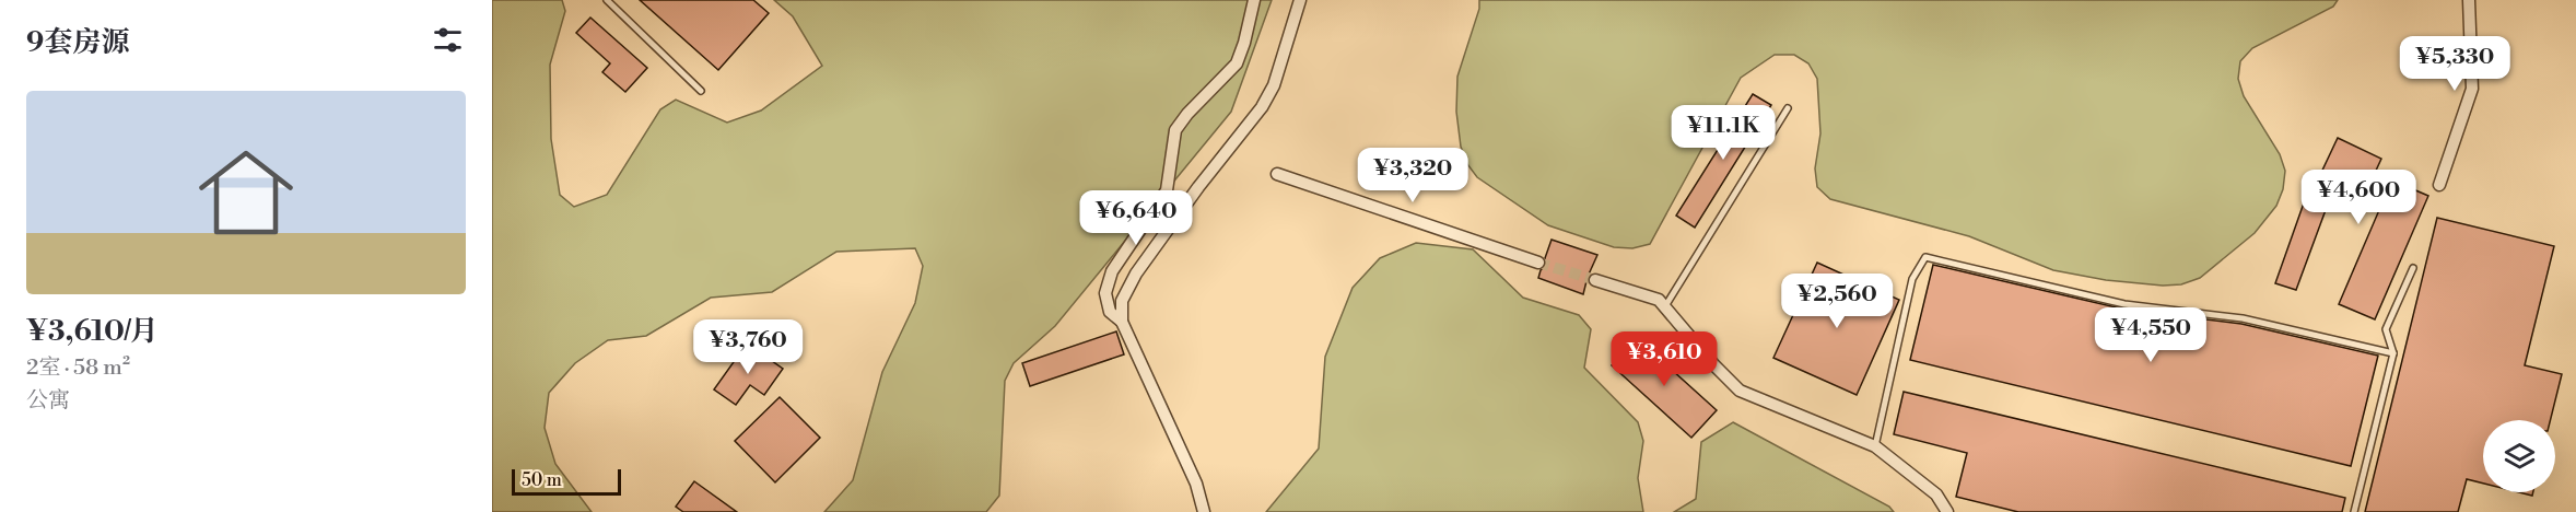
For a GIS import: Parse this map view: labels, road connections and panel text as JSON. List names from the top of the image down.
{
  "scale_bar": "50 m",
  "page": {
    "heading": "9套房源",
    "price": [
      "¥5,330",
      "¥11.1K",
      "¥3,320",
      "¥4,600",
      "¥6,640",
      "¥2,560",
      "¥4,550",
      "¥3,760",
      "¥3,610"
    ],
    "list": [
      {
        "name": "¥3,610/月",
        "note": "2室 · 58 m² · 公寓"
      }
    ],
    "scale": "50 m"
  }
}
